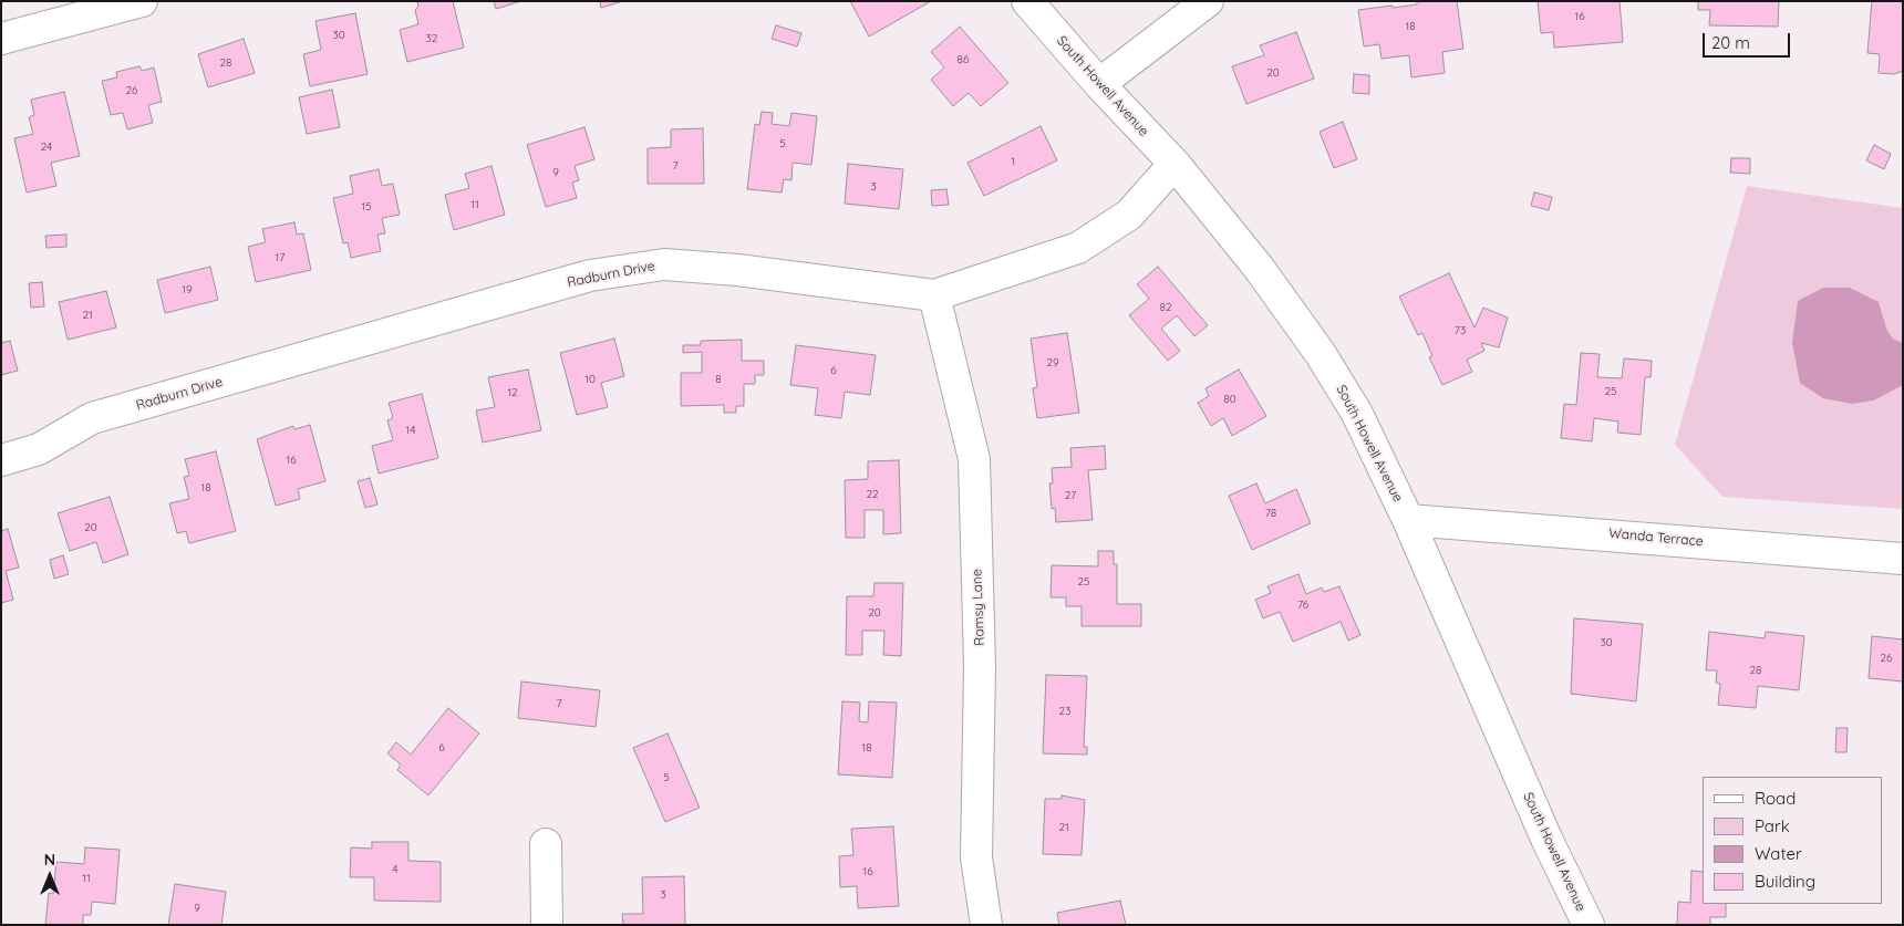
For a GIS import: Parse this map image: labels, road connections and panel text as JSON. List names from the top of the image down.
{
  "streets": {
    "street": [
      "South Howell Avenue",
      "Radburn Drive",
      "Wanda Terrace",
      "Ramsy Lane"
    ]
  },
  "crossings": [
    ["South Howell Avenue", "Radburn Drive"],
    ["South Howell Avenue", "Wanda Terrace"],
    ["Radburn Drive", "Ramsy Lane"]
  ],
  "house_numbers": [
    "16",
    "18",
    "30",
    "32",
    "86",
    "28",
    "20",
    "26",
    "5",
    "24",
    "1",
    "7",
    "9",
    "3",
    "11",
    "15",
    "17",
    "19",
    "82",
    "21",
    "73",
    "29",
    "6",
    "10",
    "8",
    "25",
    "12",
    "80",
    "14",
    "16",
    "18",
    "22",
    "27",
    "78",
    "20",
    "25",
    "76",
    "20",
    "30",
    "26",
    "28",
    "7",
    "23",
    "6",
    "18",
    "5",
    "21",
    "4",
    "16",
    "11",
    "3",
    "9"
  ],
  "legend": [
    "Road",
    "Park",
    "Water",
    "Building"
  ],
  "scale_bar": "20 m",
  "north": "top"
}
